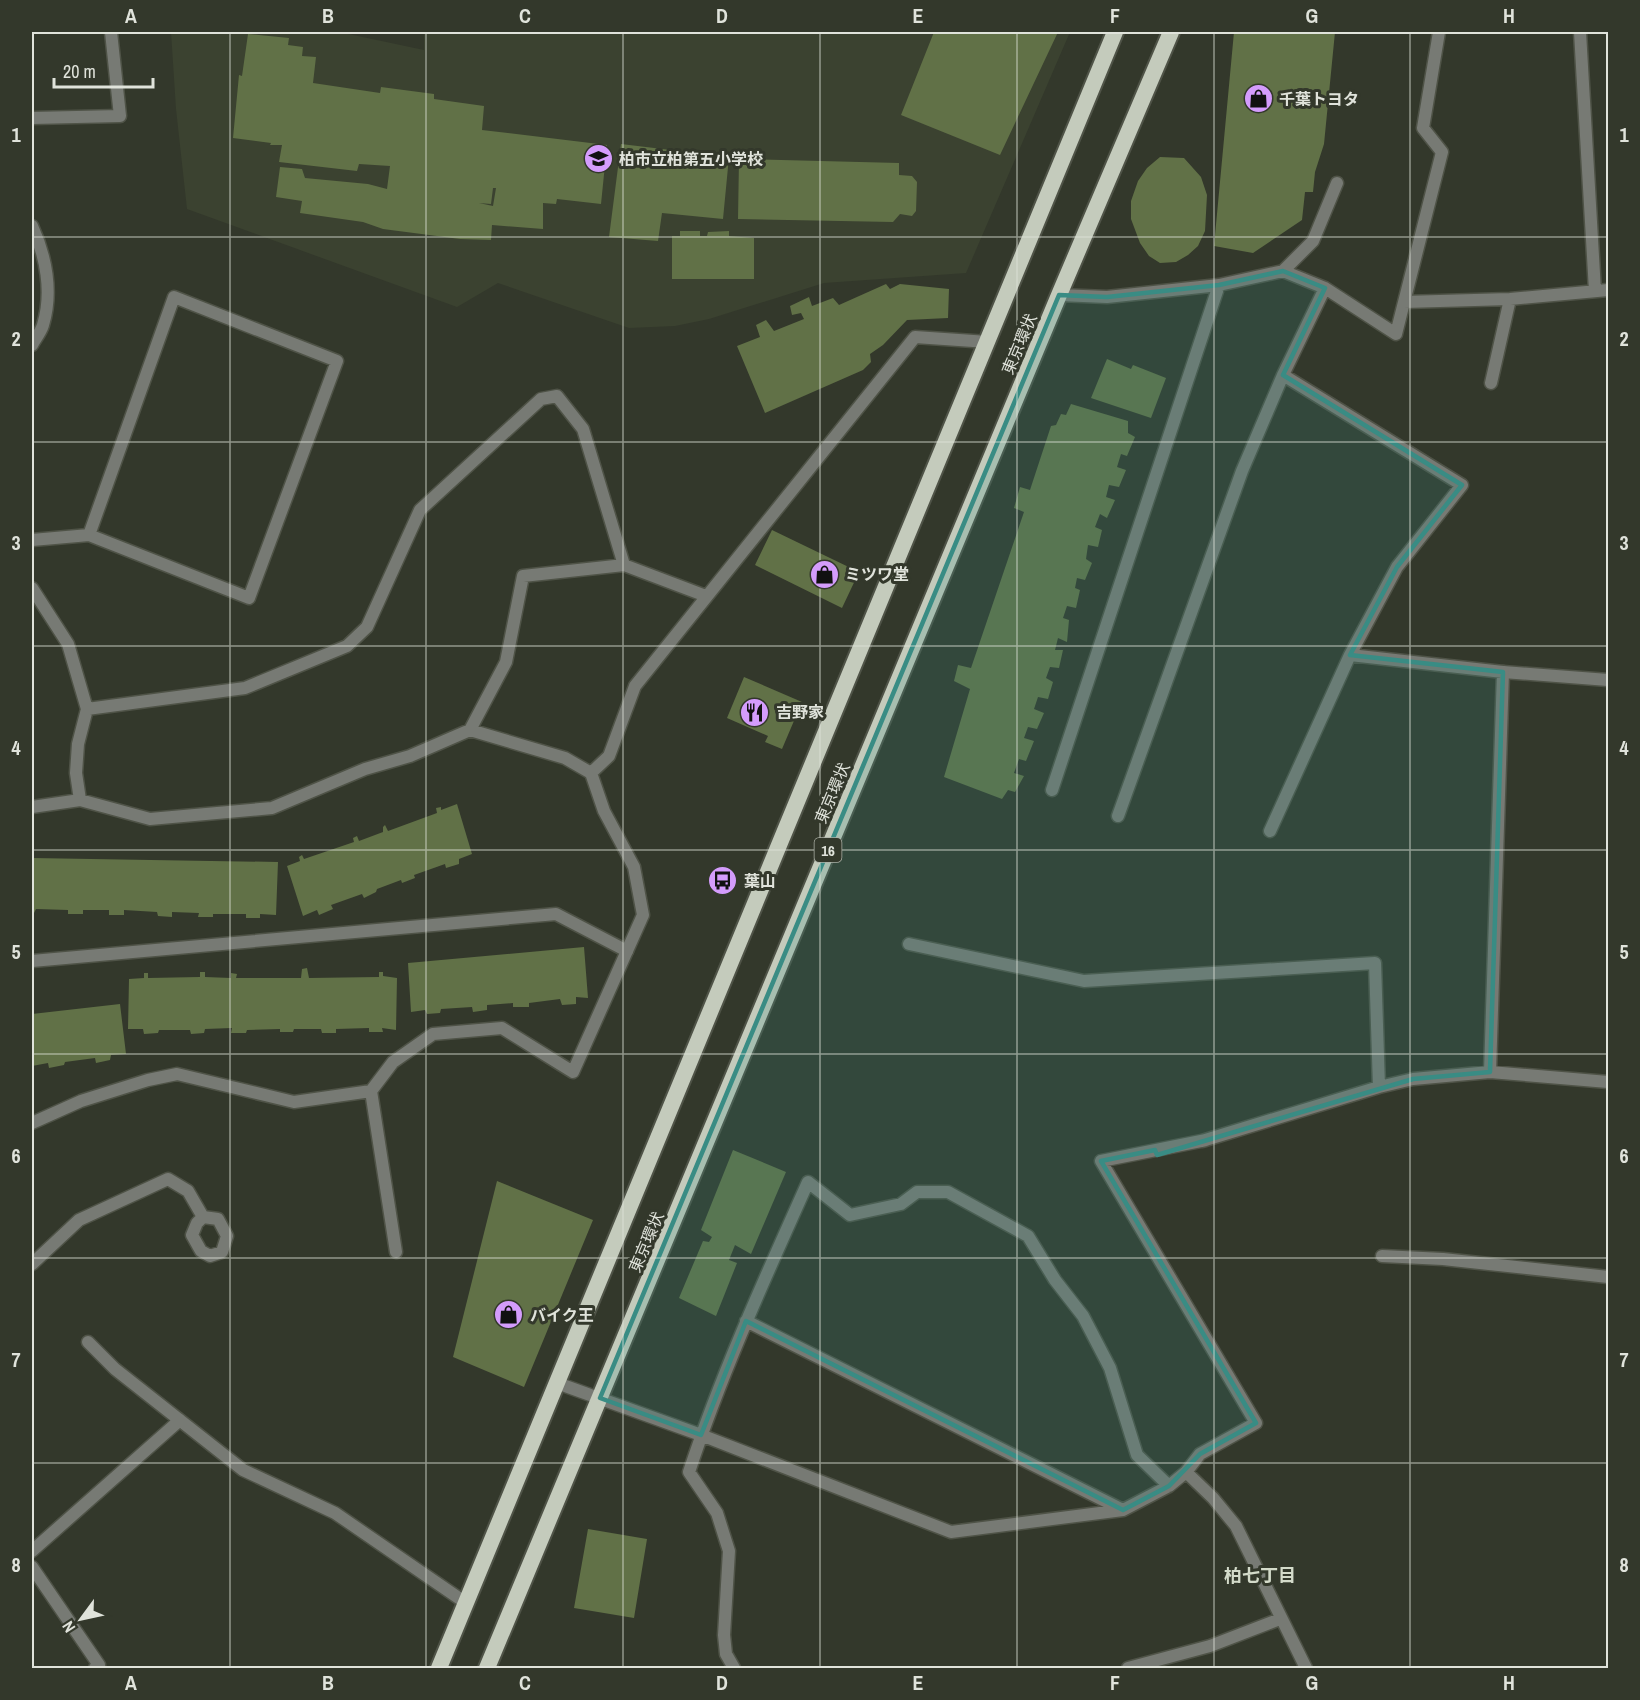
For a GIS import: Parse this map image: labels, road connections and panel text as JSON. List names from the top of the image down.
{
  "streets": {
    "highway": ["東京環状", "16"]
  },
  "districts": ["柏七丁目"],
  "places": {
    "shop": ["千葉トヨタ", "ミツワ堂", "バイク王"],
    "school or university": ["柏市立柏第五小学校"],
    "restaurant": ["吉野家"],
    "bus stop": ["葉山"]
  },
  "scale_bar": "20 m",
  "north": "bottom left",
  "grid": {
    "columns": [
      "A",
      "B",
      "C",
      "D",
      "E",
      "F",
      "G",
      "H"
    ],
    "rows": [
      "1",
      "2",
      "3",
      "4",
      "5",
      "6",
      "7",
      "8"
    ]
  }
}
